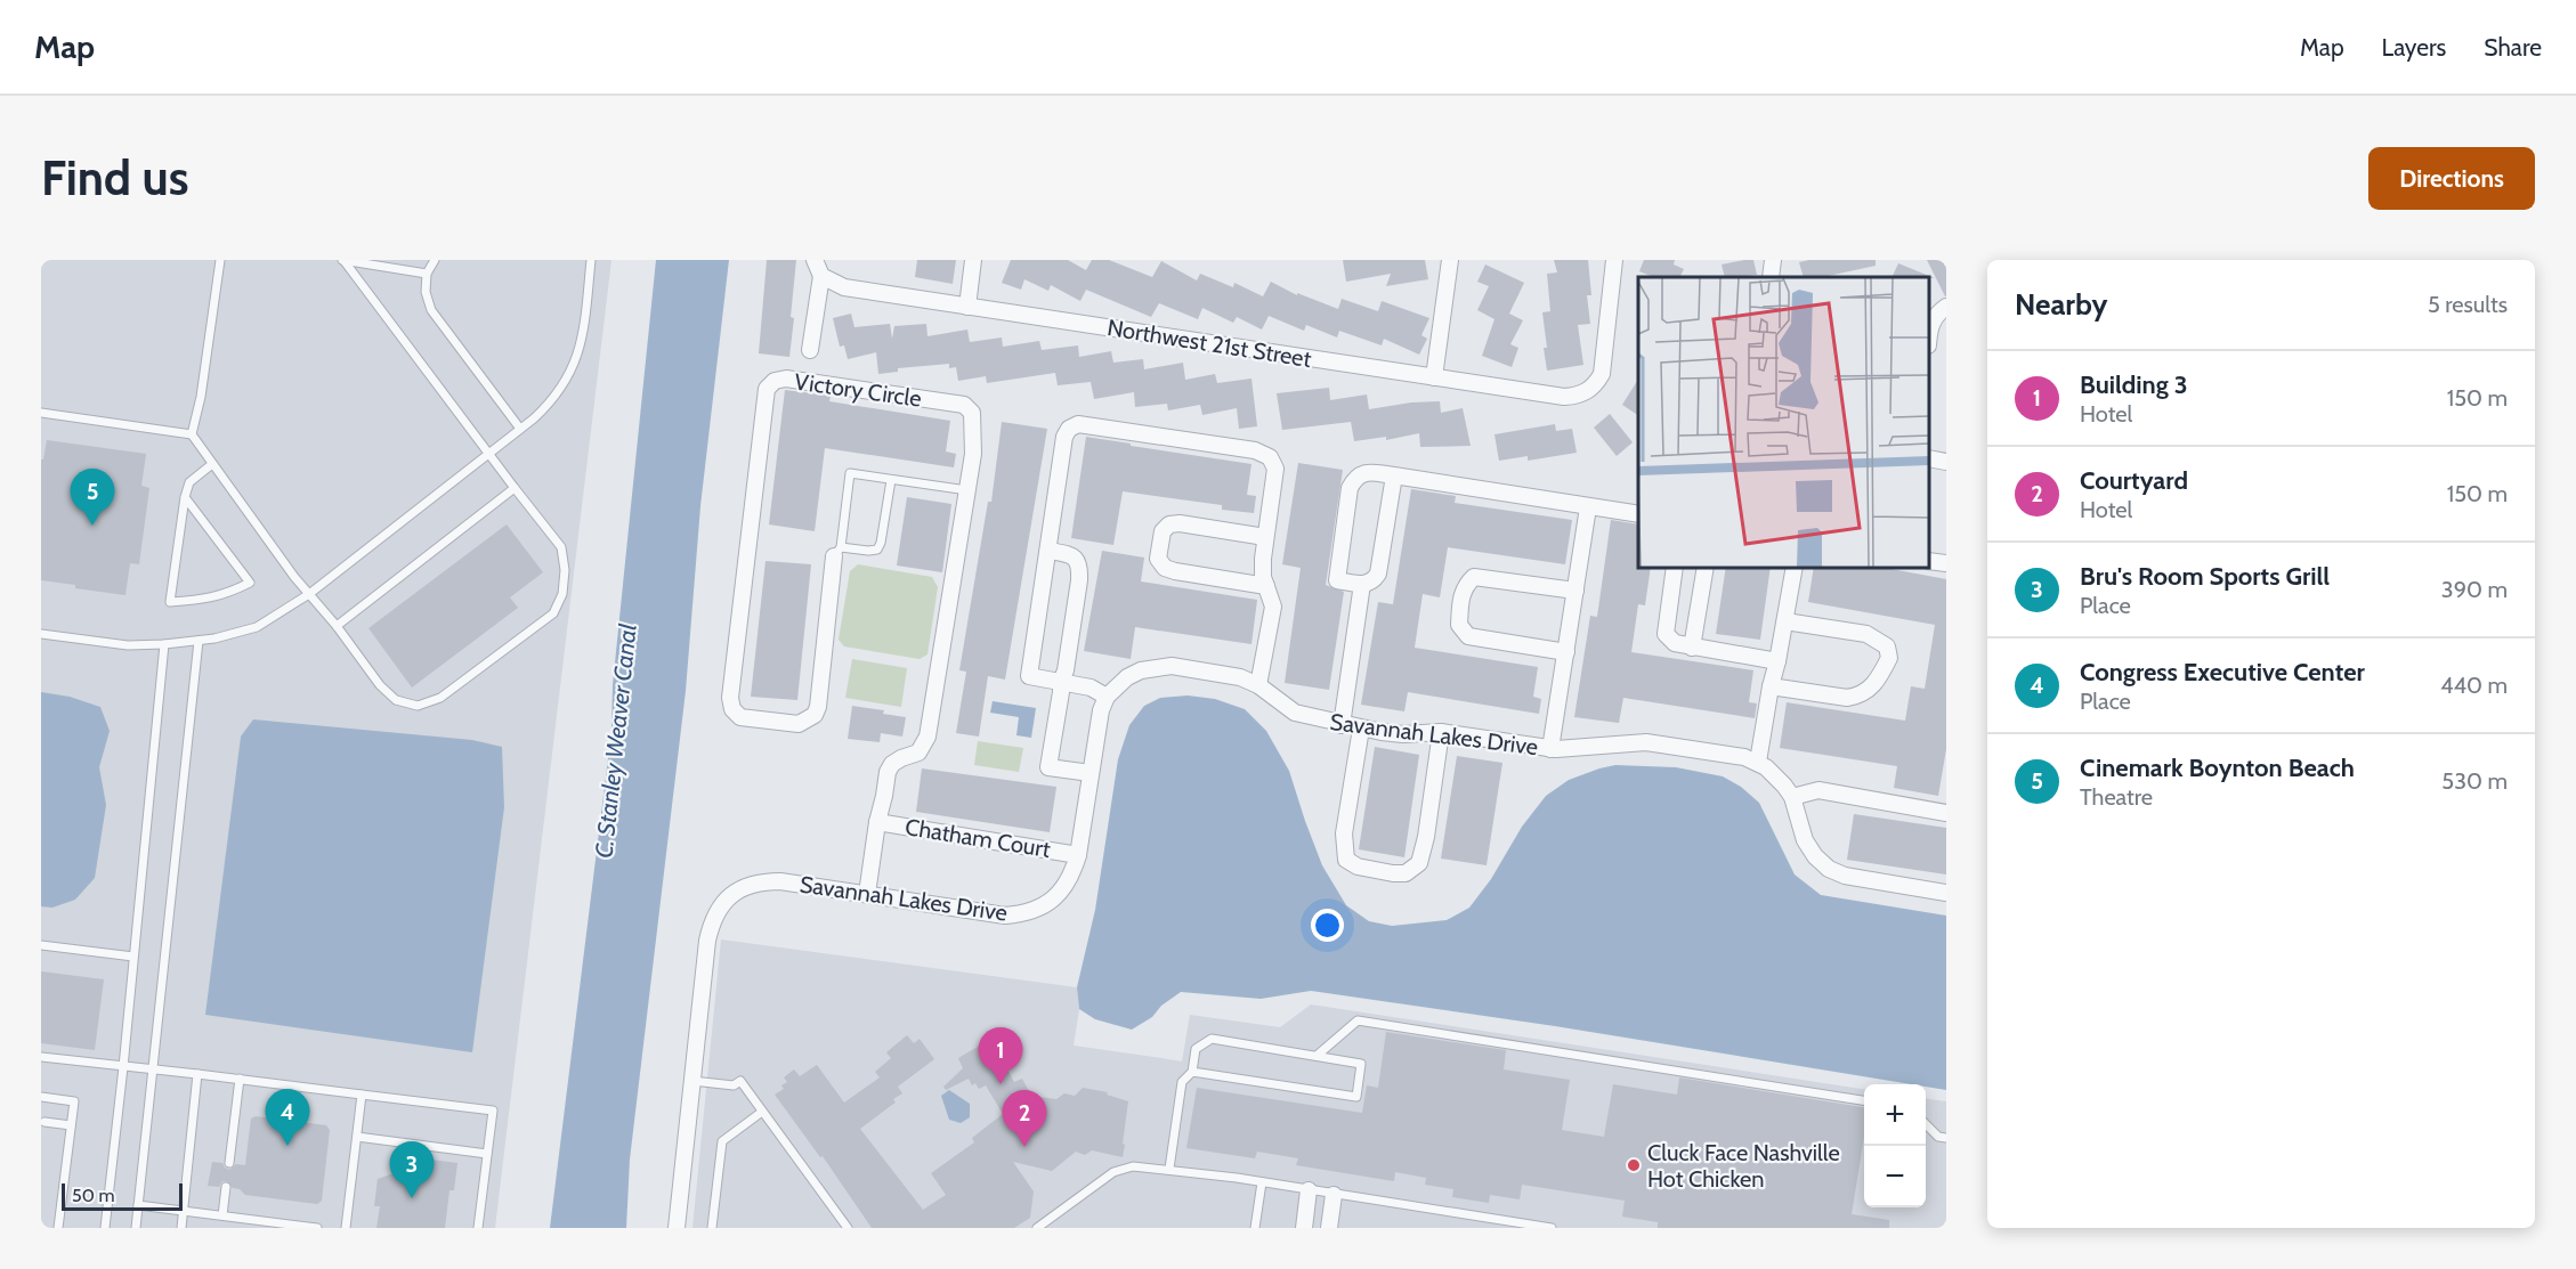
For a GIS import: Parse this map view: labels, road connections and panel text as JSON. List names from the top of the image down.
{
  "streets": {
    "street": [
      "Northwest 21st Street",
      "Victory Circle",
      "Savannah Lakes Drive",
      "Chatham Court"
    ]
  },
  "crossings": [
    ["Victory Circle", "Savannah Lakes Drive"],
    ["Victory Circle", "Chatham Court"],
    ["Savannah Lakes Drive", "Chatham Court"]
  ],
  "water": ["C. Stanley Weaver Canal"],
  "places": ["Cluck Face Nashville Hot Chicken"],
  "scale_bar": "50 m",
  "page": {
    "header": "Map",
    "nav": ["Map", "Layers", "Share"],
    "buttons": "Directions",
    "title": "Find us",
    "heading": ["Nearby", "5 results"],
    "list": [
      {
        "mark": "1",
        "name": "Building 3",
        "note": "Hotel",
        "value": "150 m"
      },
      {
        "mark": "2",
        "name": "Courtyard",
        "note": "Hotel",
        "value": "150 m"
      },
      {
        "mark": "3",
        "name": "Bru's Room Sports Grill",
        "note": "Place",
        "value": "390 m"
      },
      {
        "mark": "4",
        "name": "Congress Executive Center",
        "note": "Place",
        "value": "440 m"
      },
      {
        "mark": "5",
        "name": "Cinemark Boynton Beach",
        "note": "Theatre",
        "value": "530 m"
      }
    ],
    "pins": [
      "5",
      "1",
      "4",
      "2",
      "3"
    ],
    "map_buttons": ["+", "−"],
    "scale": "50 m"
  }
}
